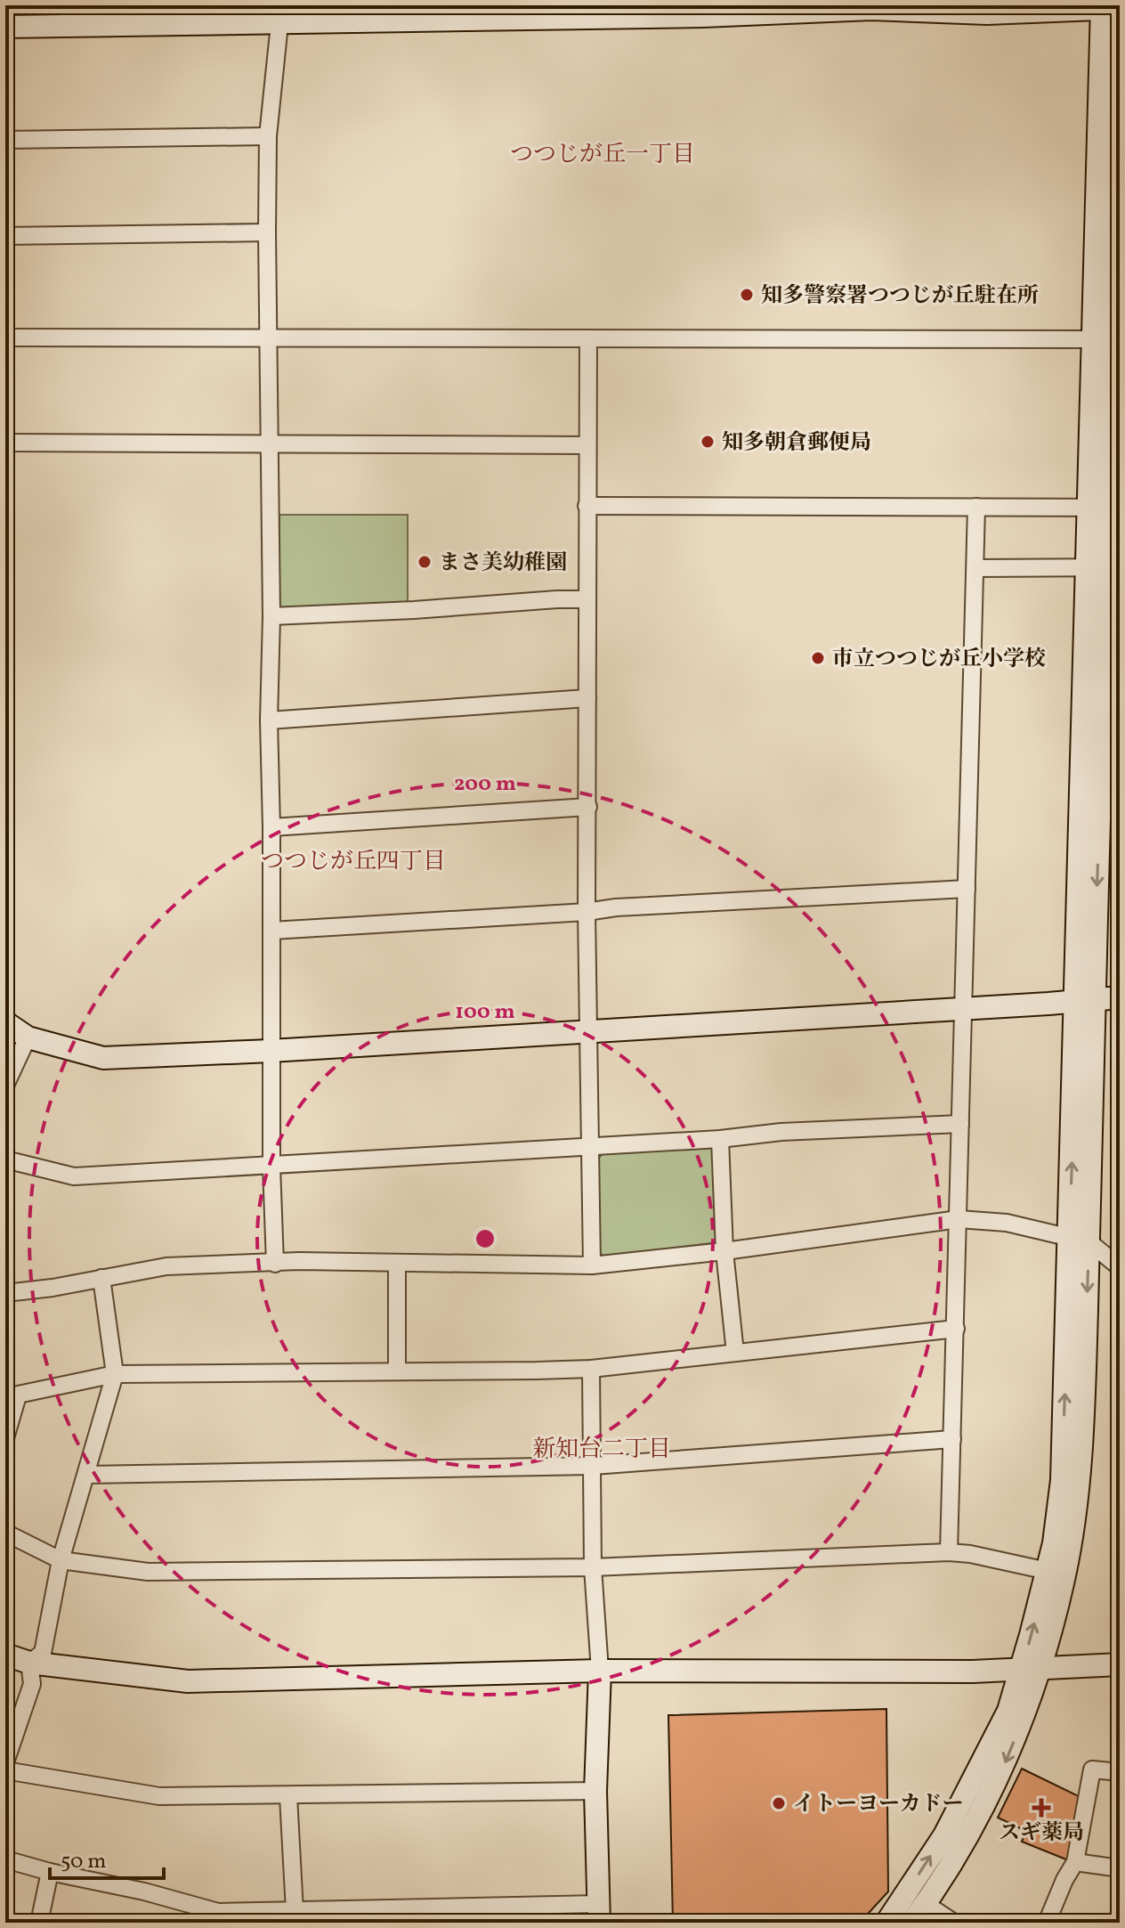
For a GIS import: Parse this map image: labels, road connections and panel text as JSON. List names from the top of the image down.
{
  "districts": ["つつじが丘一丁目", "つつじが丘四丁目", "新知台二丁目"],
  "places": {
    "other": [
      "知多警察署つつじが丘駐在所",
      "知多朝倉郵便局",
      "まさ美幼稚園",
      "市立つつじが丘小学校",
      "イトーヨーカドー"
    ],
    "health": ["スギ薬局"]
  },
  "scale_bar": "50 m",
  "rings": ["200 m", "100 m"]
}
